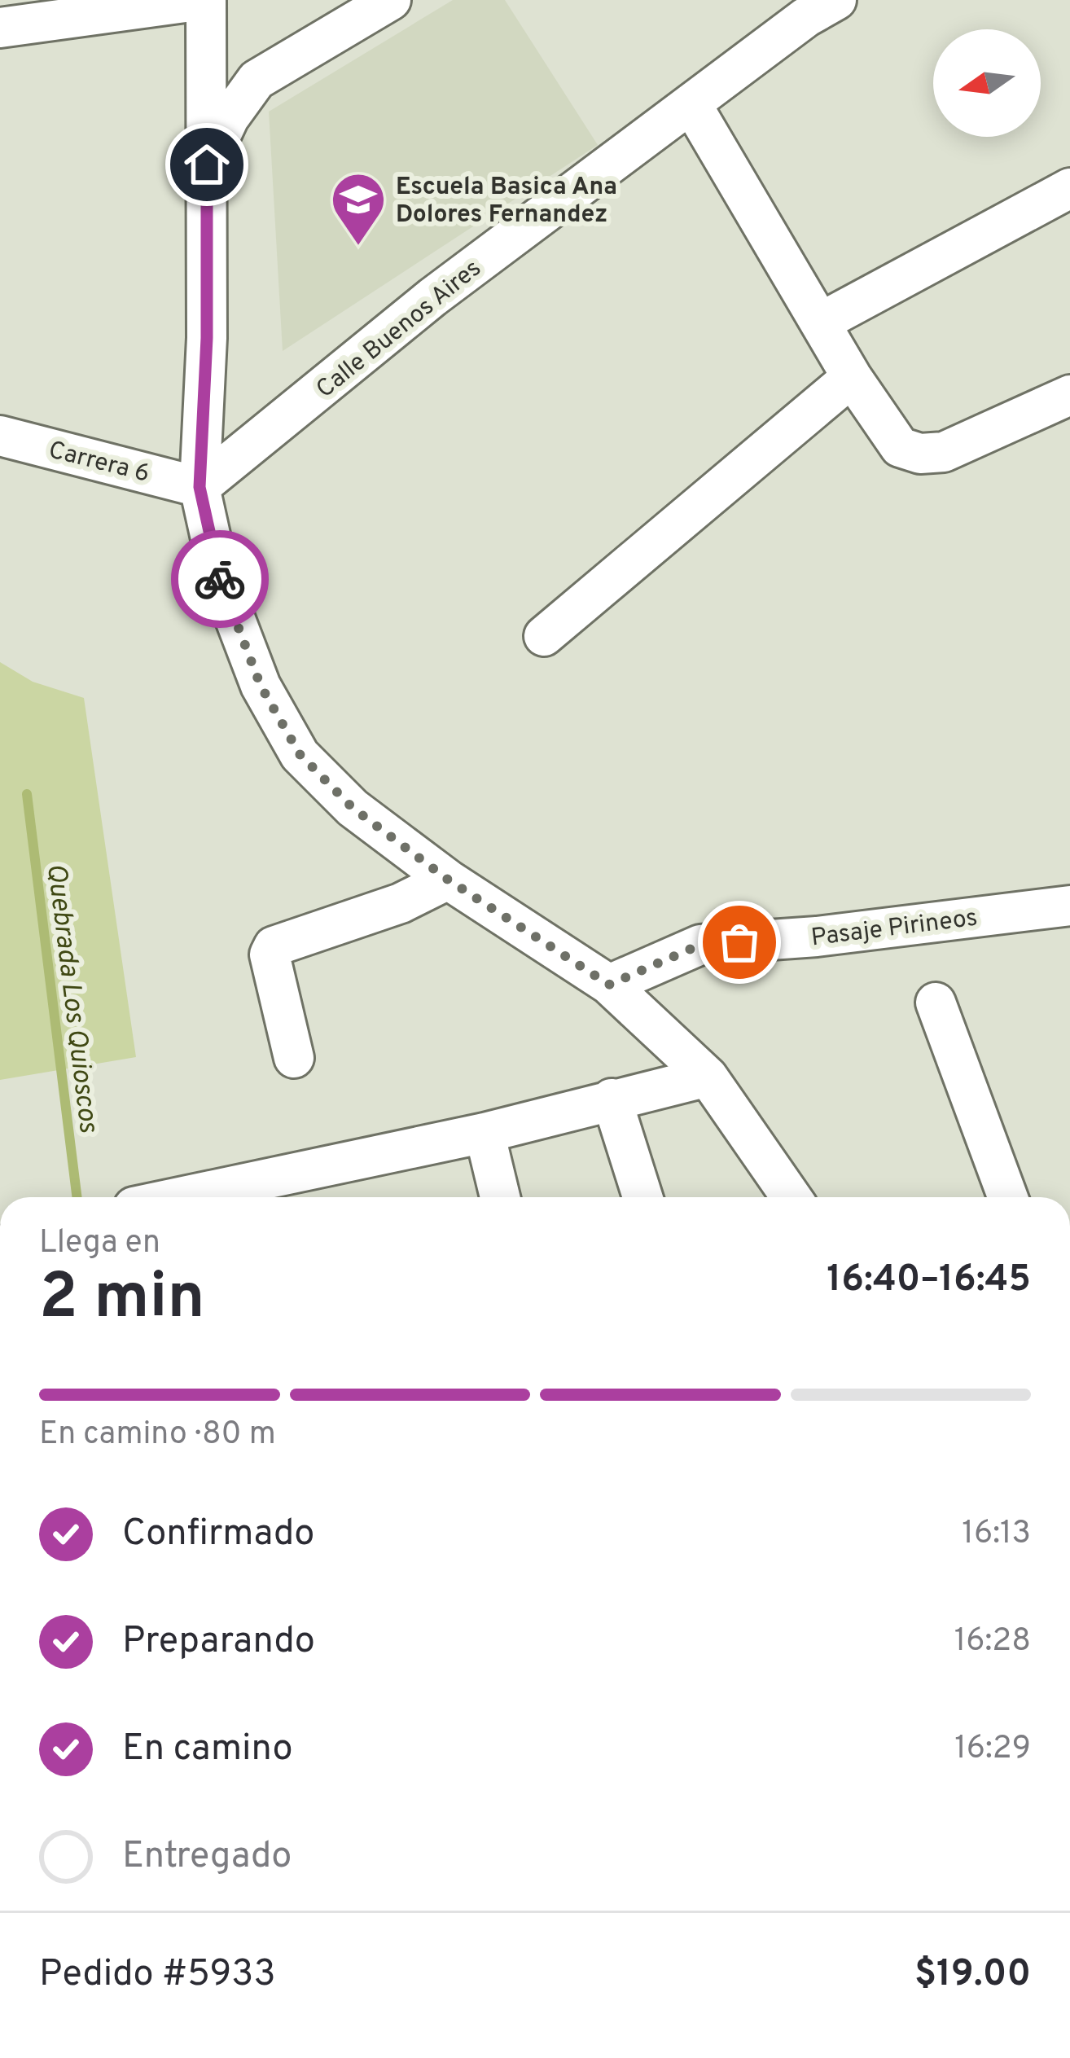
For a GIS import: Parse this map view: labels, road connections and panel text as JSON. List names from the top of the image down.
{
  "streets": {
    "street": ["Calle Buenos Aires", "Carrera 6", "Pasaje Pirineos"]
  },
  "crossings": [
    ["Calle Buenos Aires", "Carrera 6"]
  ],
  "water": ["Quebrada Los Quioscos"],
  "places": {
    "school or university": ["Escuela Basica Ana Dolores Fernandez"]
  },
  "north": "left",
  "page": {
    "heading": ["2 min", "Llega en", "16:40–16:45"],
    "panel": ["Pedido #5933", "$19.00"],
    "bar": "En camino · 80 m",
    "list": [
      ["Confirmado", "16:13"],
      ["Preparando", "16:28"],
      ["En camino", "16:29"],
      "Entregado"
    ]
  }
}
